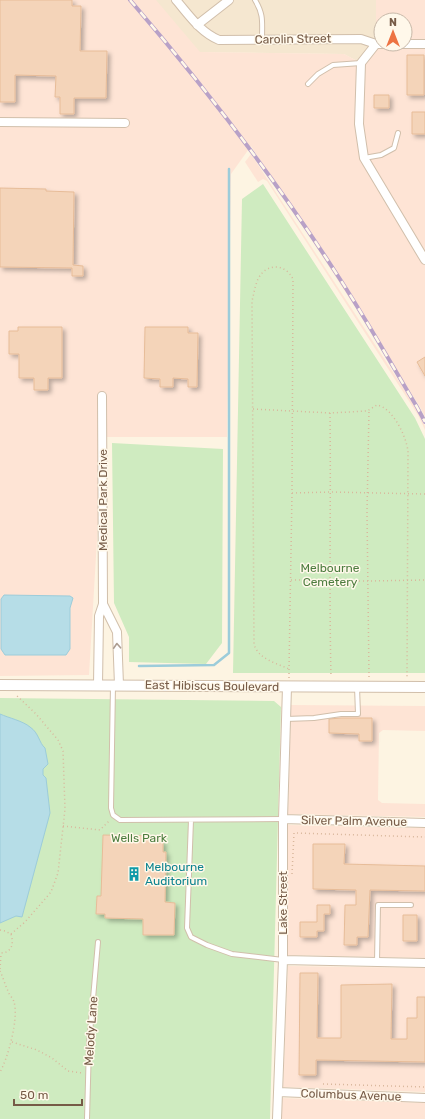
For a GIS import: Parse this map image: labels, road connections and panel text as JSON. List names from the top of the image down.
{
  "streets": {
    "street": [
      "Carolin Street",
      "Medical Park Drive",
      "East Hibiscus Boulevard",
      "Silver Palm Avenue",
      "Lake Street",
      "Columbus Avenue"
    ],
    "lane": ["Melody Lane"]
  },
  "crossings": [
    ["Medical Park Drive", "East Hibiscus Boulevard"],
    ["East Hibiscus Boulevard", "Lake Street"],
    ["Silver Palm Avenue", "Lake Street"],
    ["Lake Street", "Columbus Avenue"]
  ],
  "parks": ["Melbourne Cemetery", "Wells Park"],
  "places": {
    "building": ["Melbourne Auditorium"]
  },
  "scale_bar": "50 m",
  "north": "top"
}
